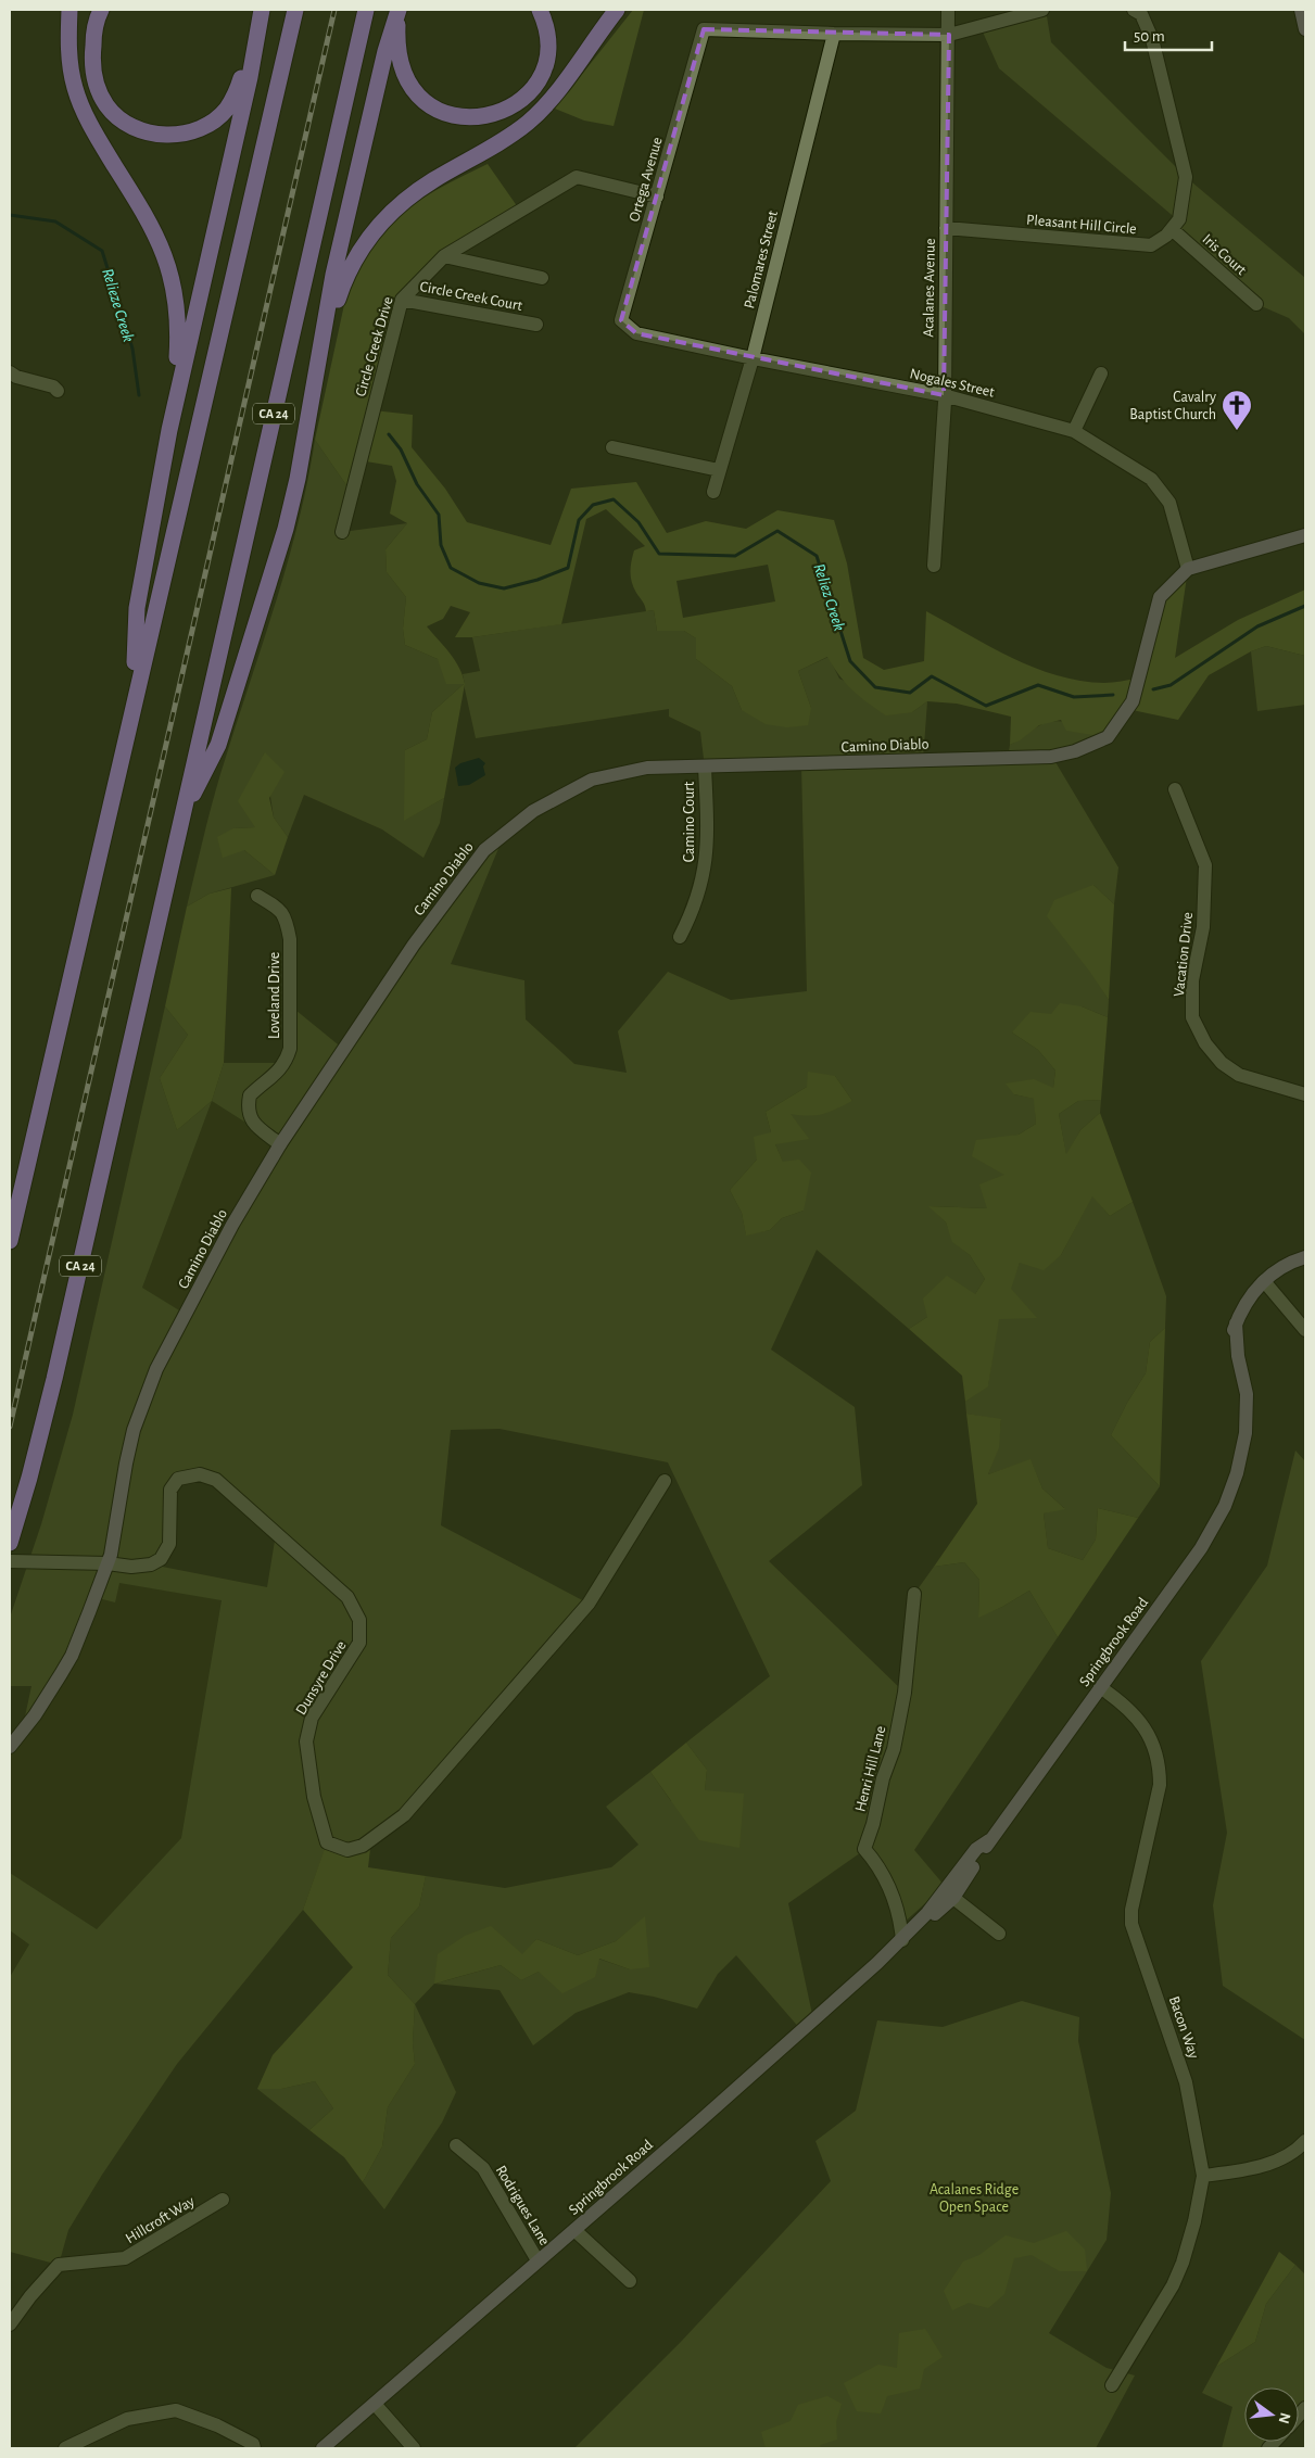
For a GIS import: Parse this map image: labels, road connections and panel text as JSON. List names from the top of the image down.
{
  "streets": {
    "highway": ["CA 24"],
    "street": [
      "Ortega Avenue",
      "Pleasant Hill Circle",
      "Iris Court",
      "Palomares Street",
      "Acalanes Avenue",
      "Circle Creek Court",
      "Circle Creek Drive",
      "Nogales Street",
      "Camino Diablo",
      "Camino Court",
      "Vacation Drive",
      "Loveland Drive",
      "Springbrook Road",
      "Dunsyre Drive",
      "Henri Hill Lane",
      "Bacon Way",
      "Rodrigues Lane",
      "Hillcroft Way"
    ]
  },
  "crossings": [
    ["Ortega Avenue", "Palomares Street"],
    ["Ortega Avenue", "Circle Creek Drive"],
    ["Ortega Avenue", "Nogales Street"],
    ["Pleasant Hill Circle", "Iris Court"],
    ["Pleasant Hill Circle", "Acalanes Avenue"],
    ["Palomares Street", "Nogales Street"],
    ["Acalanes Avenue", "Nogales Street"],
    ["Circle Creek Court", "Circle Creek Drive"],
    ["Nogales Street", "Camino Diablo"],
    ["Camino Diablo", "Camino Court"],
    ["Camino Diablo", "Loveland Drive"],
    ["Camino Diablo", "Dunsyre Drive"],
    ["Springbrook Road", "Henri Hill Lane"],
    ["Springbrook Road", "Bacon Way"],
    ["Springbrook Road", "Rodrigues Lane"]
  ],
  "water": ["Relieze Creek", "Reliez Creek"],
  "parks": ["Acalanes Ridge Open Space"],
  "places": {
    "church": ["Cavalry Baptist Church"]
  },
  "scale_bar": "50 m",
  "north": "right"
}
